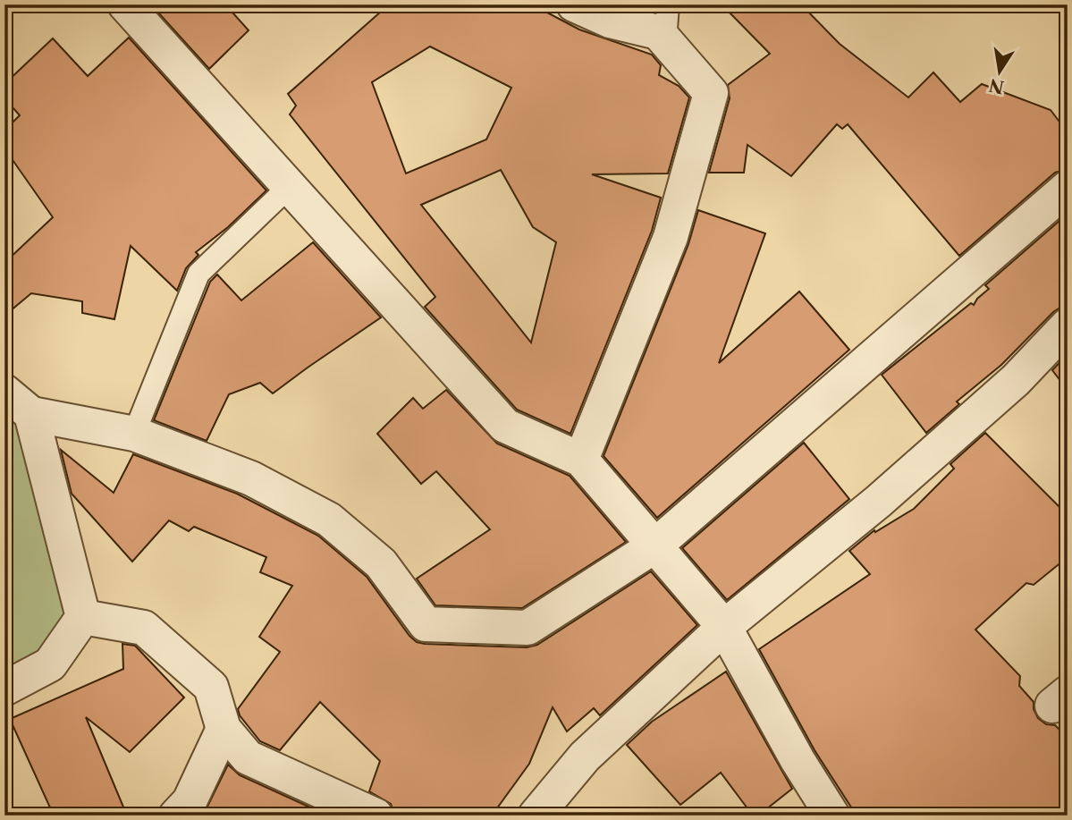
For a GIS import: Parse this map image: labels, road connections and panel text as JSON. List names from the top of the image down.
{
  "north": "bottom"
}
